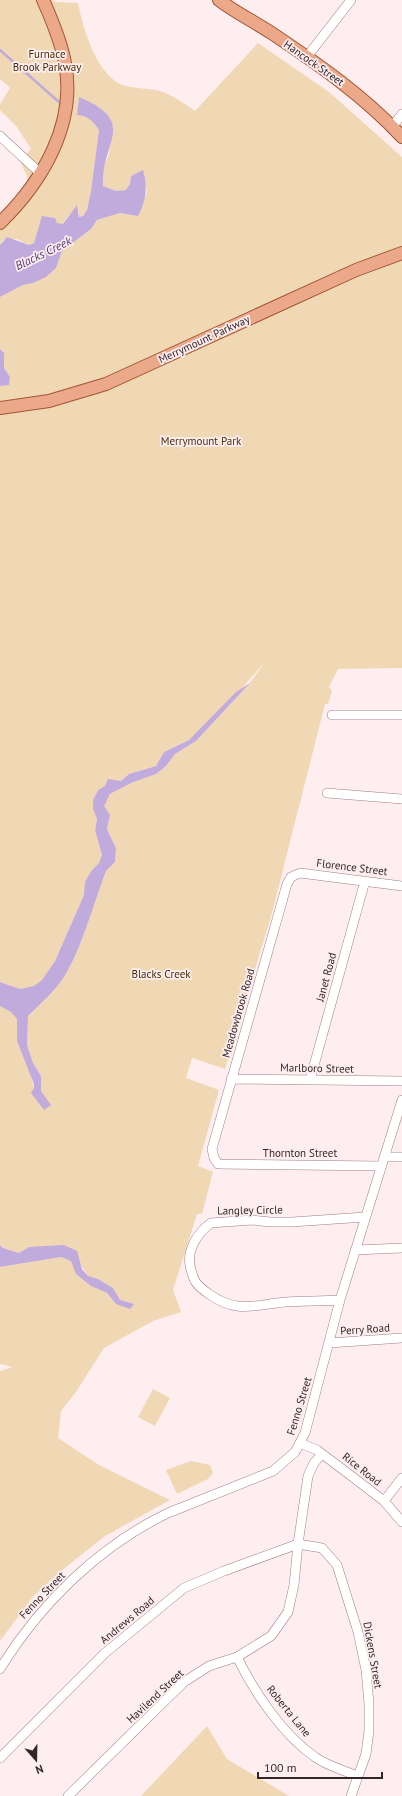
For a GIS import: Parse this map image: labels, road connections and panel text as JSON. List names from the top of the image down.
{
  "streets": {
    "main road": ["Hancock Street", "Merrymount Parkway"],
    "street": [
      "Florence Street",
      "Janet Road",
      "Meadowbrook Road",
      "Marlboro Street",
      "Thornton Street",
      "Langley Circle",
      "Perry Road",
      "Fenno Street",
      "Rice Road",
      "Andrews Road",
      "Dickens Street",
      "Havilend Street",
      "Roberta Lane"
    ]
  },
  "crossings": [
    ["Florence Street", "Janet Road"],
    ["Florence Street", "Meadowbrook Road"],
    ["Janet Road", "Marlboro Street"],
    ["Meadowbrook Road", "Marlboro Street"],
    ["Meadowbrook Road", "Thornton Street"],
    ["Thornton Street", "Fenno Street"],
    ["Langley Circle", "Fenno Street"],
    ["Perry Road", "Fenno Street"],
    ["Fenno Street", "Rice Road"],
    ["Rice Road", "Havilend Street"],
    ["Andrews Road", "Dickens Street"],
    ["Andrews Road", "Havilend Street"],
    ["Dickens Street", "Havilend Street"],
    ["Dickens Street", "Roberta Lane"],
    ["Havilend Street", "Roberta Lane"]
  ],
  "water": ["Blacks Creek"],
  "parks": ["Furnace Brook Parkway", "Merrymount Park", "Blacks Creek"],
  "scale_bar": "100 m",
  "north": "bottom"
}
